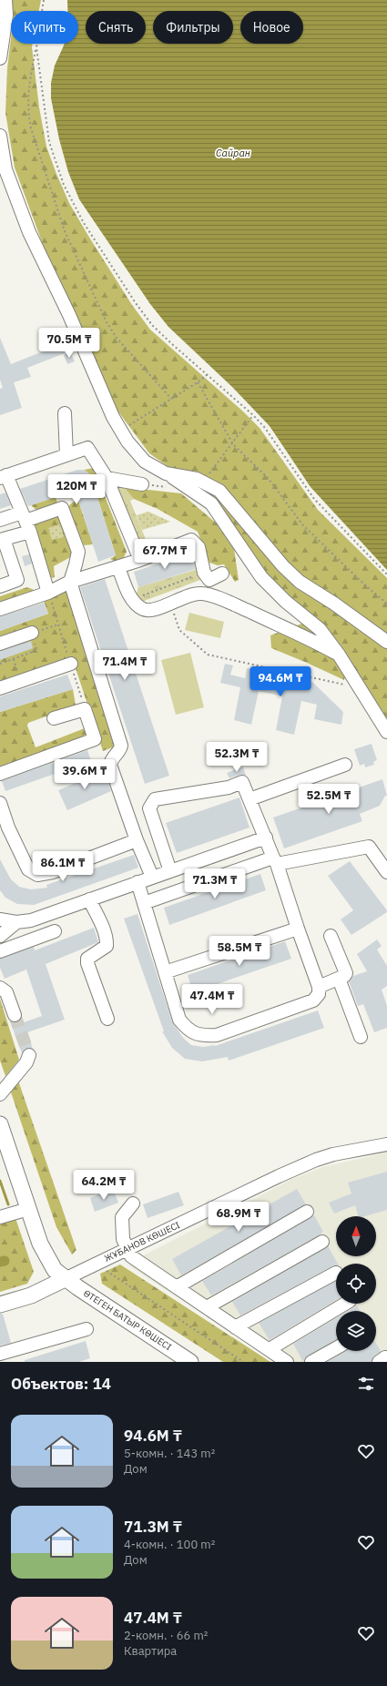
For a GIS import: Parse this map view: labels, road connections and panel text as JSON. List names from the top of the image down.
{
  "streets": {
    "main road": ["ЖҰБАНОВ КӨШЕСІ", "ӨТЕГЕН БАТЫР КӨШЕСІ"]
  },
  "crossings": [
    ["ЖҰБАНОВ КӨШЕСІ", "ӨТЕГЕН БАТЫР КӨШЕСІ"]
  ],
  "water": ["Сайран"],
  "north": "top",
  "page": {
    "chip": [
      "Купить",
      "Снять",
      "Фильтры",
      "Новое"
    ],
    "price": [
      "70.5M ₸",
      "120M ₸",
      "67.7M ₸",
      "71.4M ₸",
      "94.6M ₸",
      "52.3M ₸",
      "39.6M ₸",
      "52.5M ₸",
      "86.1M ₸",
      "71.3M ₸",
      "58.5M ₸",
      "47.4M ₸",
      "64.2M ₸",
      "68.9M ₸"
    ],
    "heading": "Объектов: 14",
    "list": [
      {
        "name": "94.6M ₸",
        "note": "5-комн. · 143 m² · Дом"
      },
      {
        "name": "71.3M ₸",
        "note": "4-комн. · 100 m² · Дом"
      },
      {
        "name": "47.4M ₸",
        "note": "2-комн. · 66 m² · Квартира"
      }
    ]
  }
}
